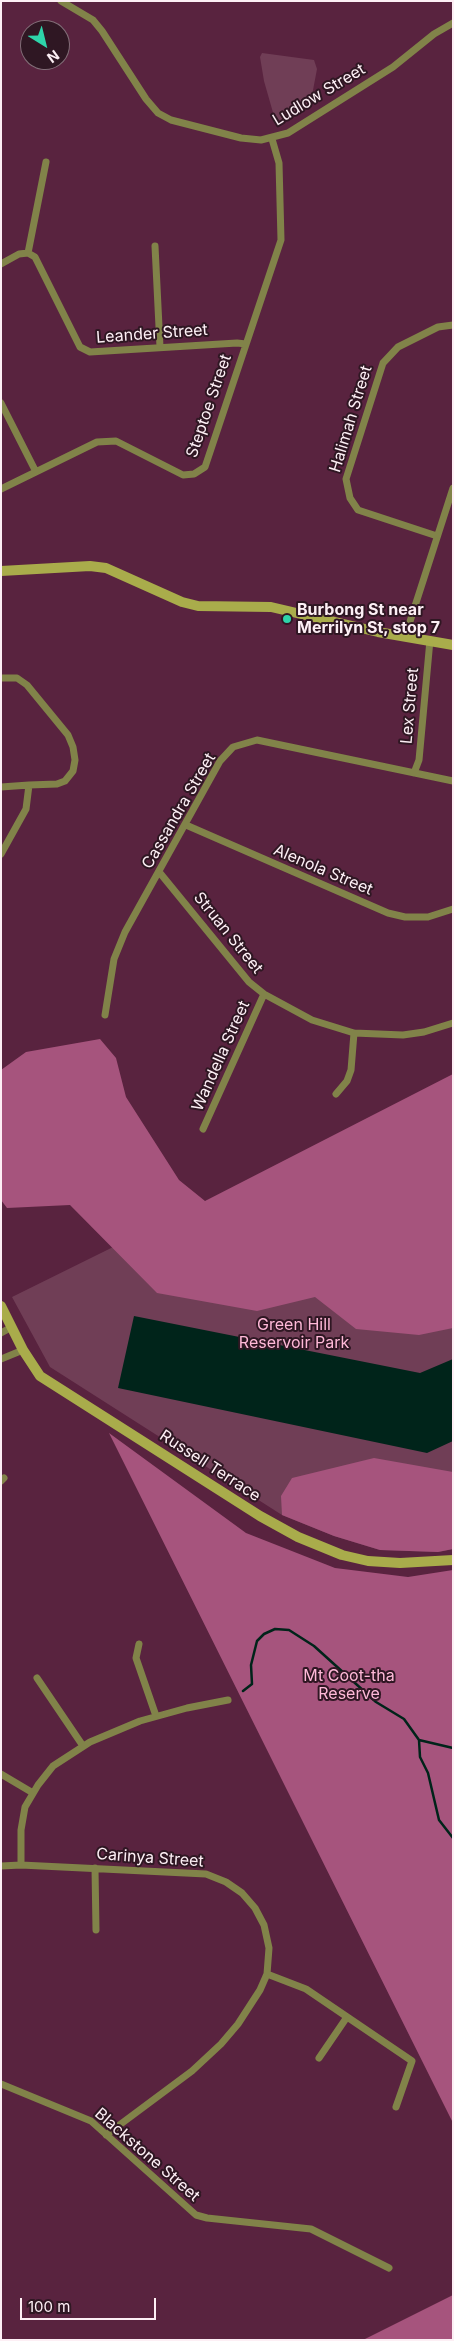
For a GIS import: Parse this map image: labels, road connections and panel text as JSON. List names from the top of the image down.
{
  "streets": {
    "main road": ["Russell Terrace"],
    "street": [
      "Ludlow Street",
      "Leander Street",
      "Steptoe Street",
      "Halimah Street",
      "Lex Street",
      "Cassandra Street",
      "Alenola Street",
      "Struan Street",
      "Wandella Street",
      "Carinya Street",
      "Blackstone Street"
    ]
  },
  "crossings": [
    ["Ludlow Street", "Steptoe Street"],
    ["Leander Street", "Steptoe Street"],
    ["Lex Street", "Cassandra Street"],
    ["Cassandra Street", "Alenola Street"],
    ["Cassandra Street", "Struan Street"],
    ["Struan Street", "Wandella Street"],
    ["Carinya Street", "Blackstone Street"]
  ],
  "parks": ["Green Hill Reservoir Park", "Mt Coot-tha Reserve"],
  "places": ["Burbong St near Merrilyn St, stop 7"],
  "scale_bar": "100 m",
  "north": "bottom right"
}
